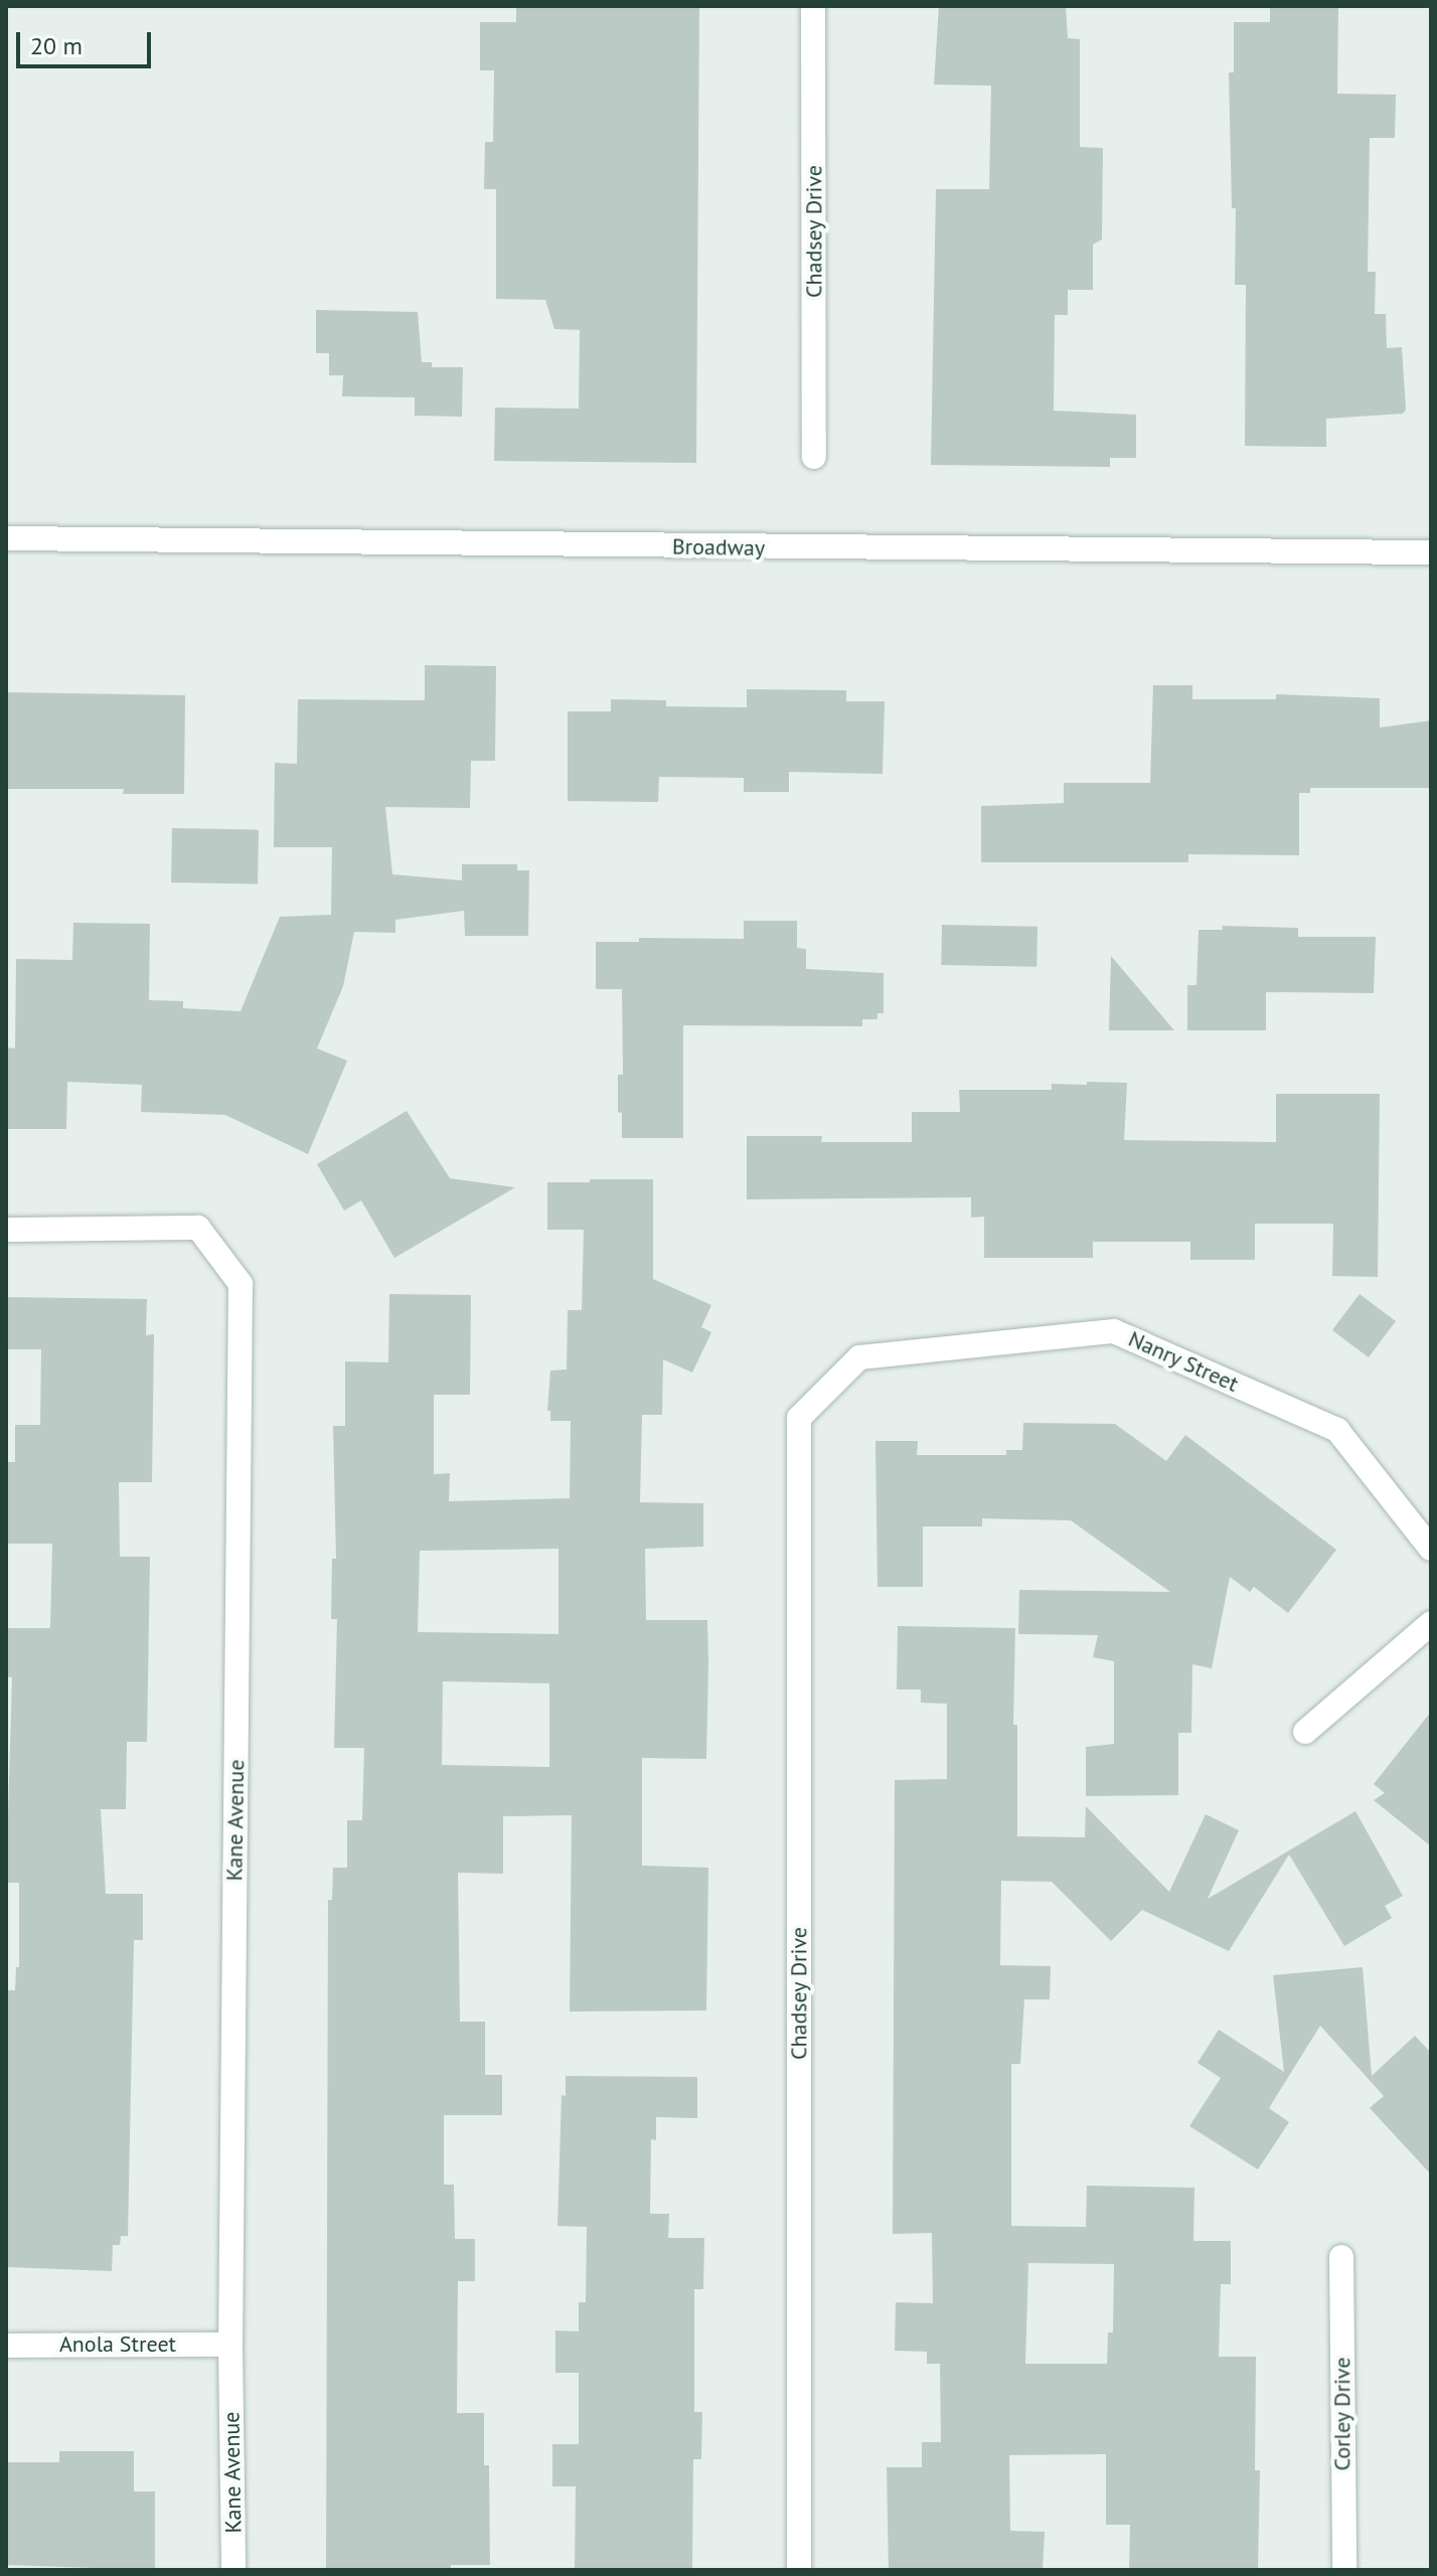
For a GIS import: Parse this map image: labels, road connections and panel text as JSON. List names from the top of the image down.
{
  "streets": {
    "street": [
      "Chadsey Drive",
      "Broadway",
      "Nanry Street",
      "Kane Avenue",
      "Anola Street",
      "Corley Drive"
    ]
  },
  "crossings": [
    ["Chadsey Drive", "Nanry Street"],
    ["Kane Avenue", "Anola Street"]
  ],
  "scale_bar": "20 m"
}
